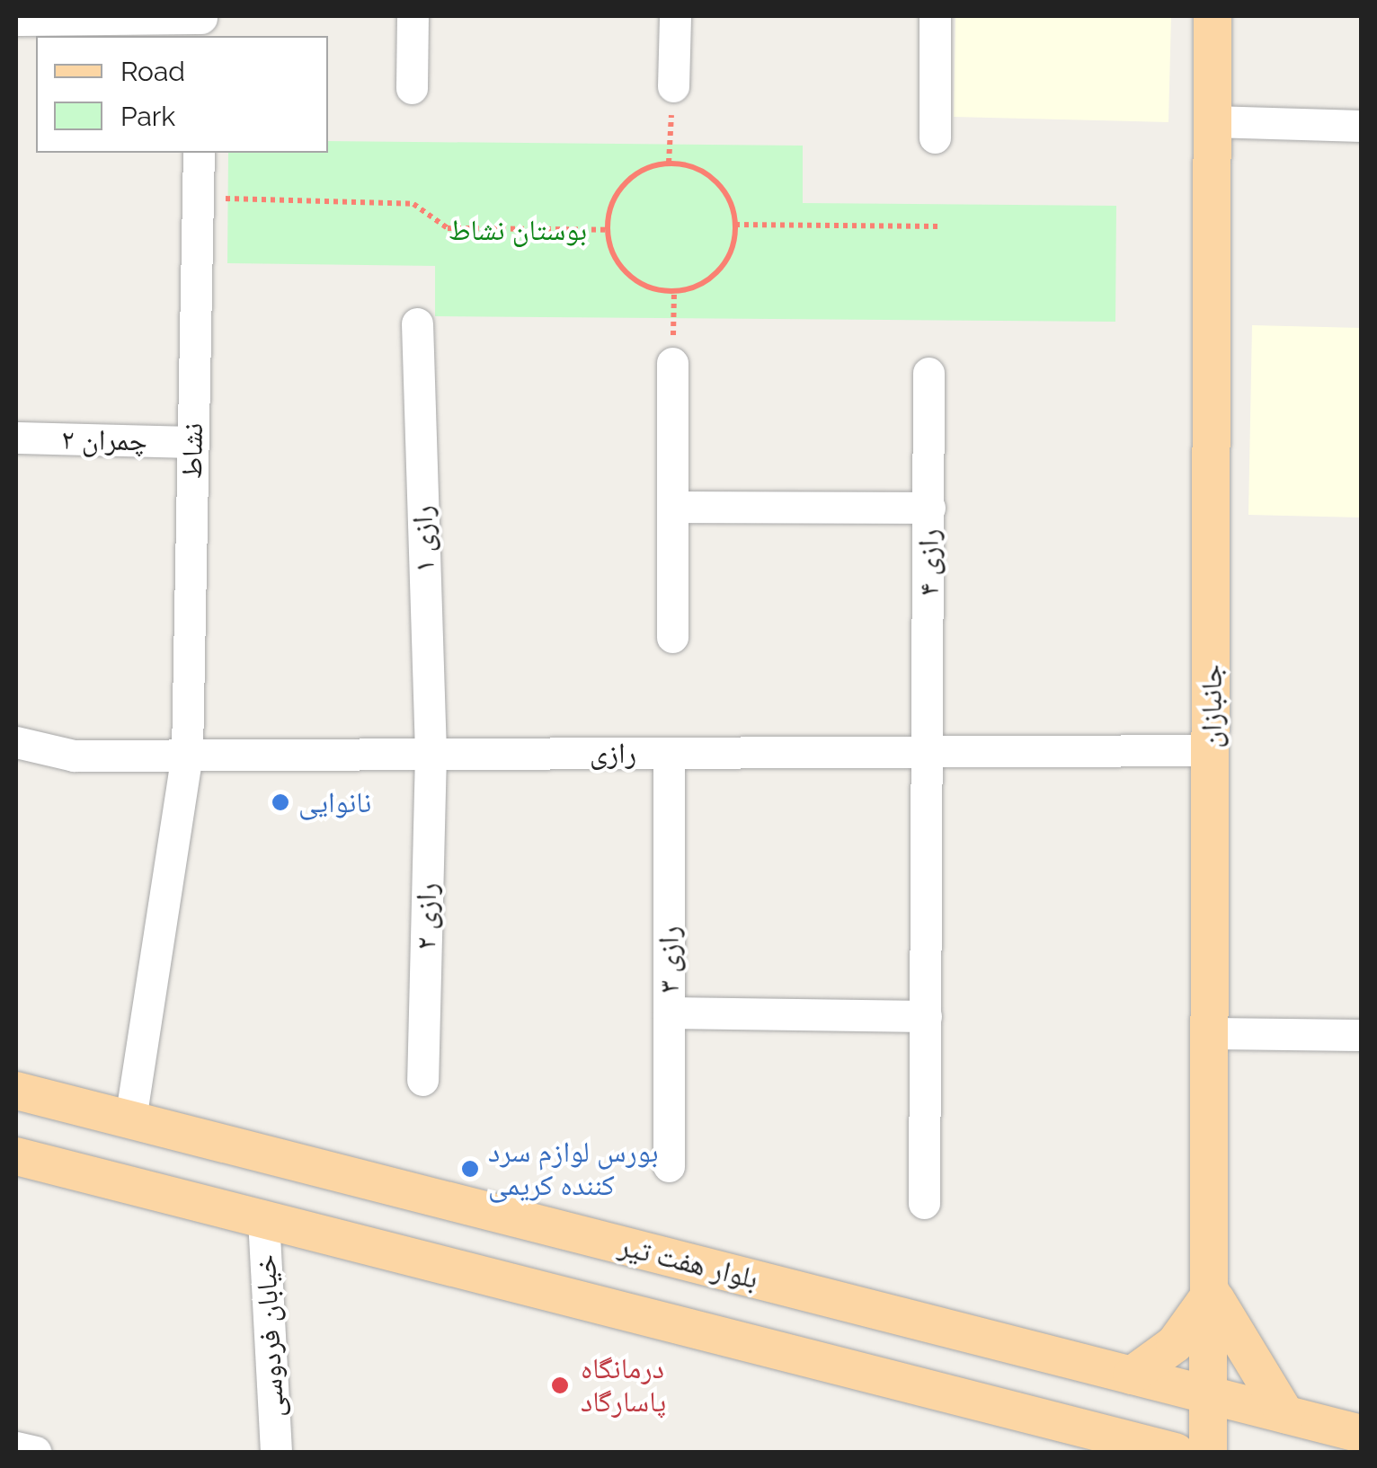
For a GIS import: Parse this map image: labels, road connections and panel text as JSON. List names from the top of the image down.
{
  "streets": {
    "main road": ["جانبازان", "بلوار هفت تیر"],
    "street": [
      "چمران ۲",
      "نشاط",
      "رازی ۱",
      "رازی ۴",
      "رازی",
      "رازی ۲",
      "رازی ۳",
      "خیابان فردوسی"
    ]
  },
  "crossings": [
    ["چمران ۲", "نشاط"],
    ["نشاط", "رازی"],
    ["نشاط", "بلوار هفت تیر"],
    ["رازی ۱", "رازی"],
    ["رازی ۱", "رازی ۲"],
    ["رازی ۴", "رازی"],
    ["جانبازان", "رازی"],
    ["جانبازان", "بلوار هفت تیر"],
    ["رازی", "رازی ۲"],
    ["رازی", "رازی ۳"]
  ],
  "parks": ["بوستان نشاط"],
  "places": ["نانوایی", "بورس لوازم سرد کننده کریمی", "درمانگاه پاسارگاد"],
  "legend": ["Road", "Park"]
}
